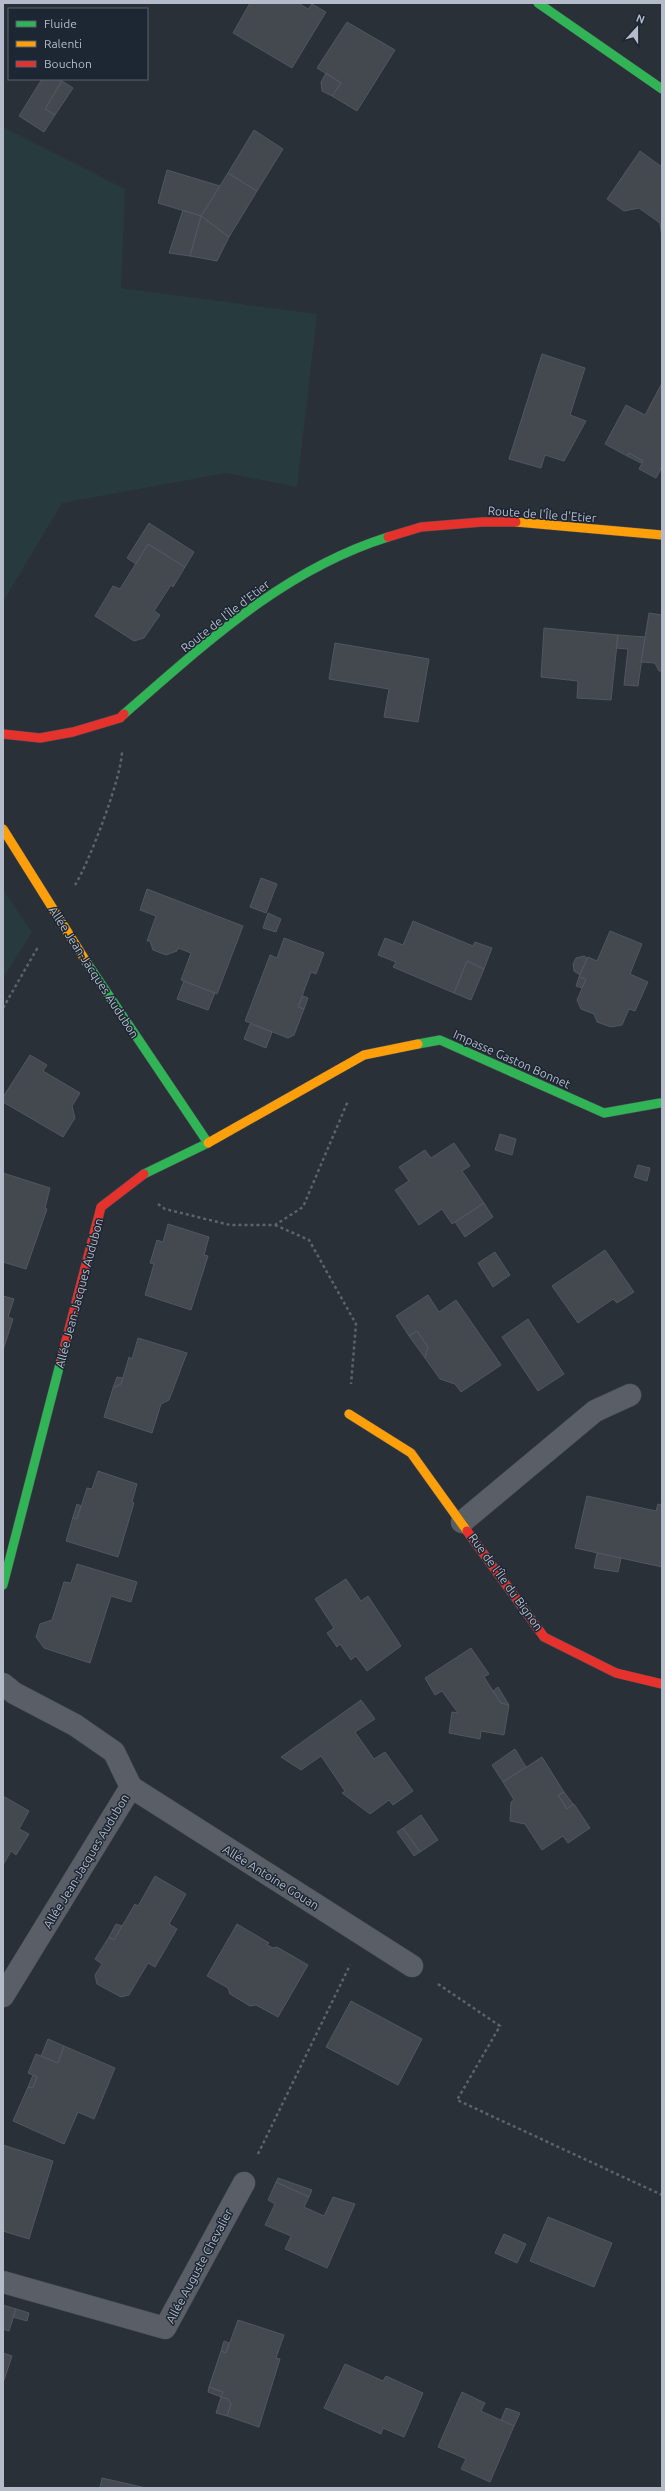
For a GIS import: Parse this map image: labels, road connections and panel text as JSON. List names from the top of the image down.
{
  "streets": {
    "street": [
      "Route de l'Île d'Etier",
      "Allée Jean-Jacques Audubon",
      "Impasse Gaston Bonnet",
      "Rue de l'Île du Bignon",
      "Allée Antoine Gouan",
      "Allée Auguste Chevalier"
    ]
  },
  "crossings": [
    ["Allée Jean-Jacques Audubon", "Impasse Gaston Bonnet"],
    ["Allée Jean-Jacques Audubon", "Allée Antoine Gouan"]
  ],
  "legend": ["Fluide", "Ralenti", "Bouchon"],
  "north": "top"
}
